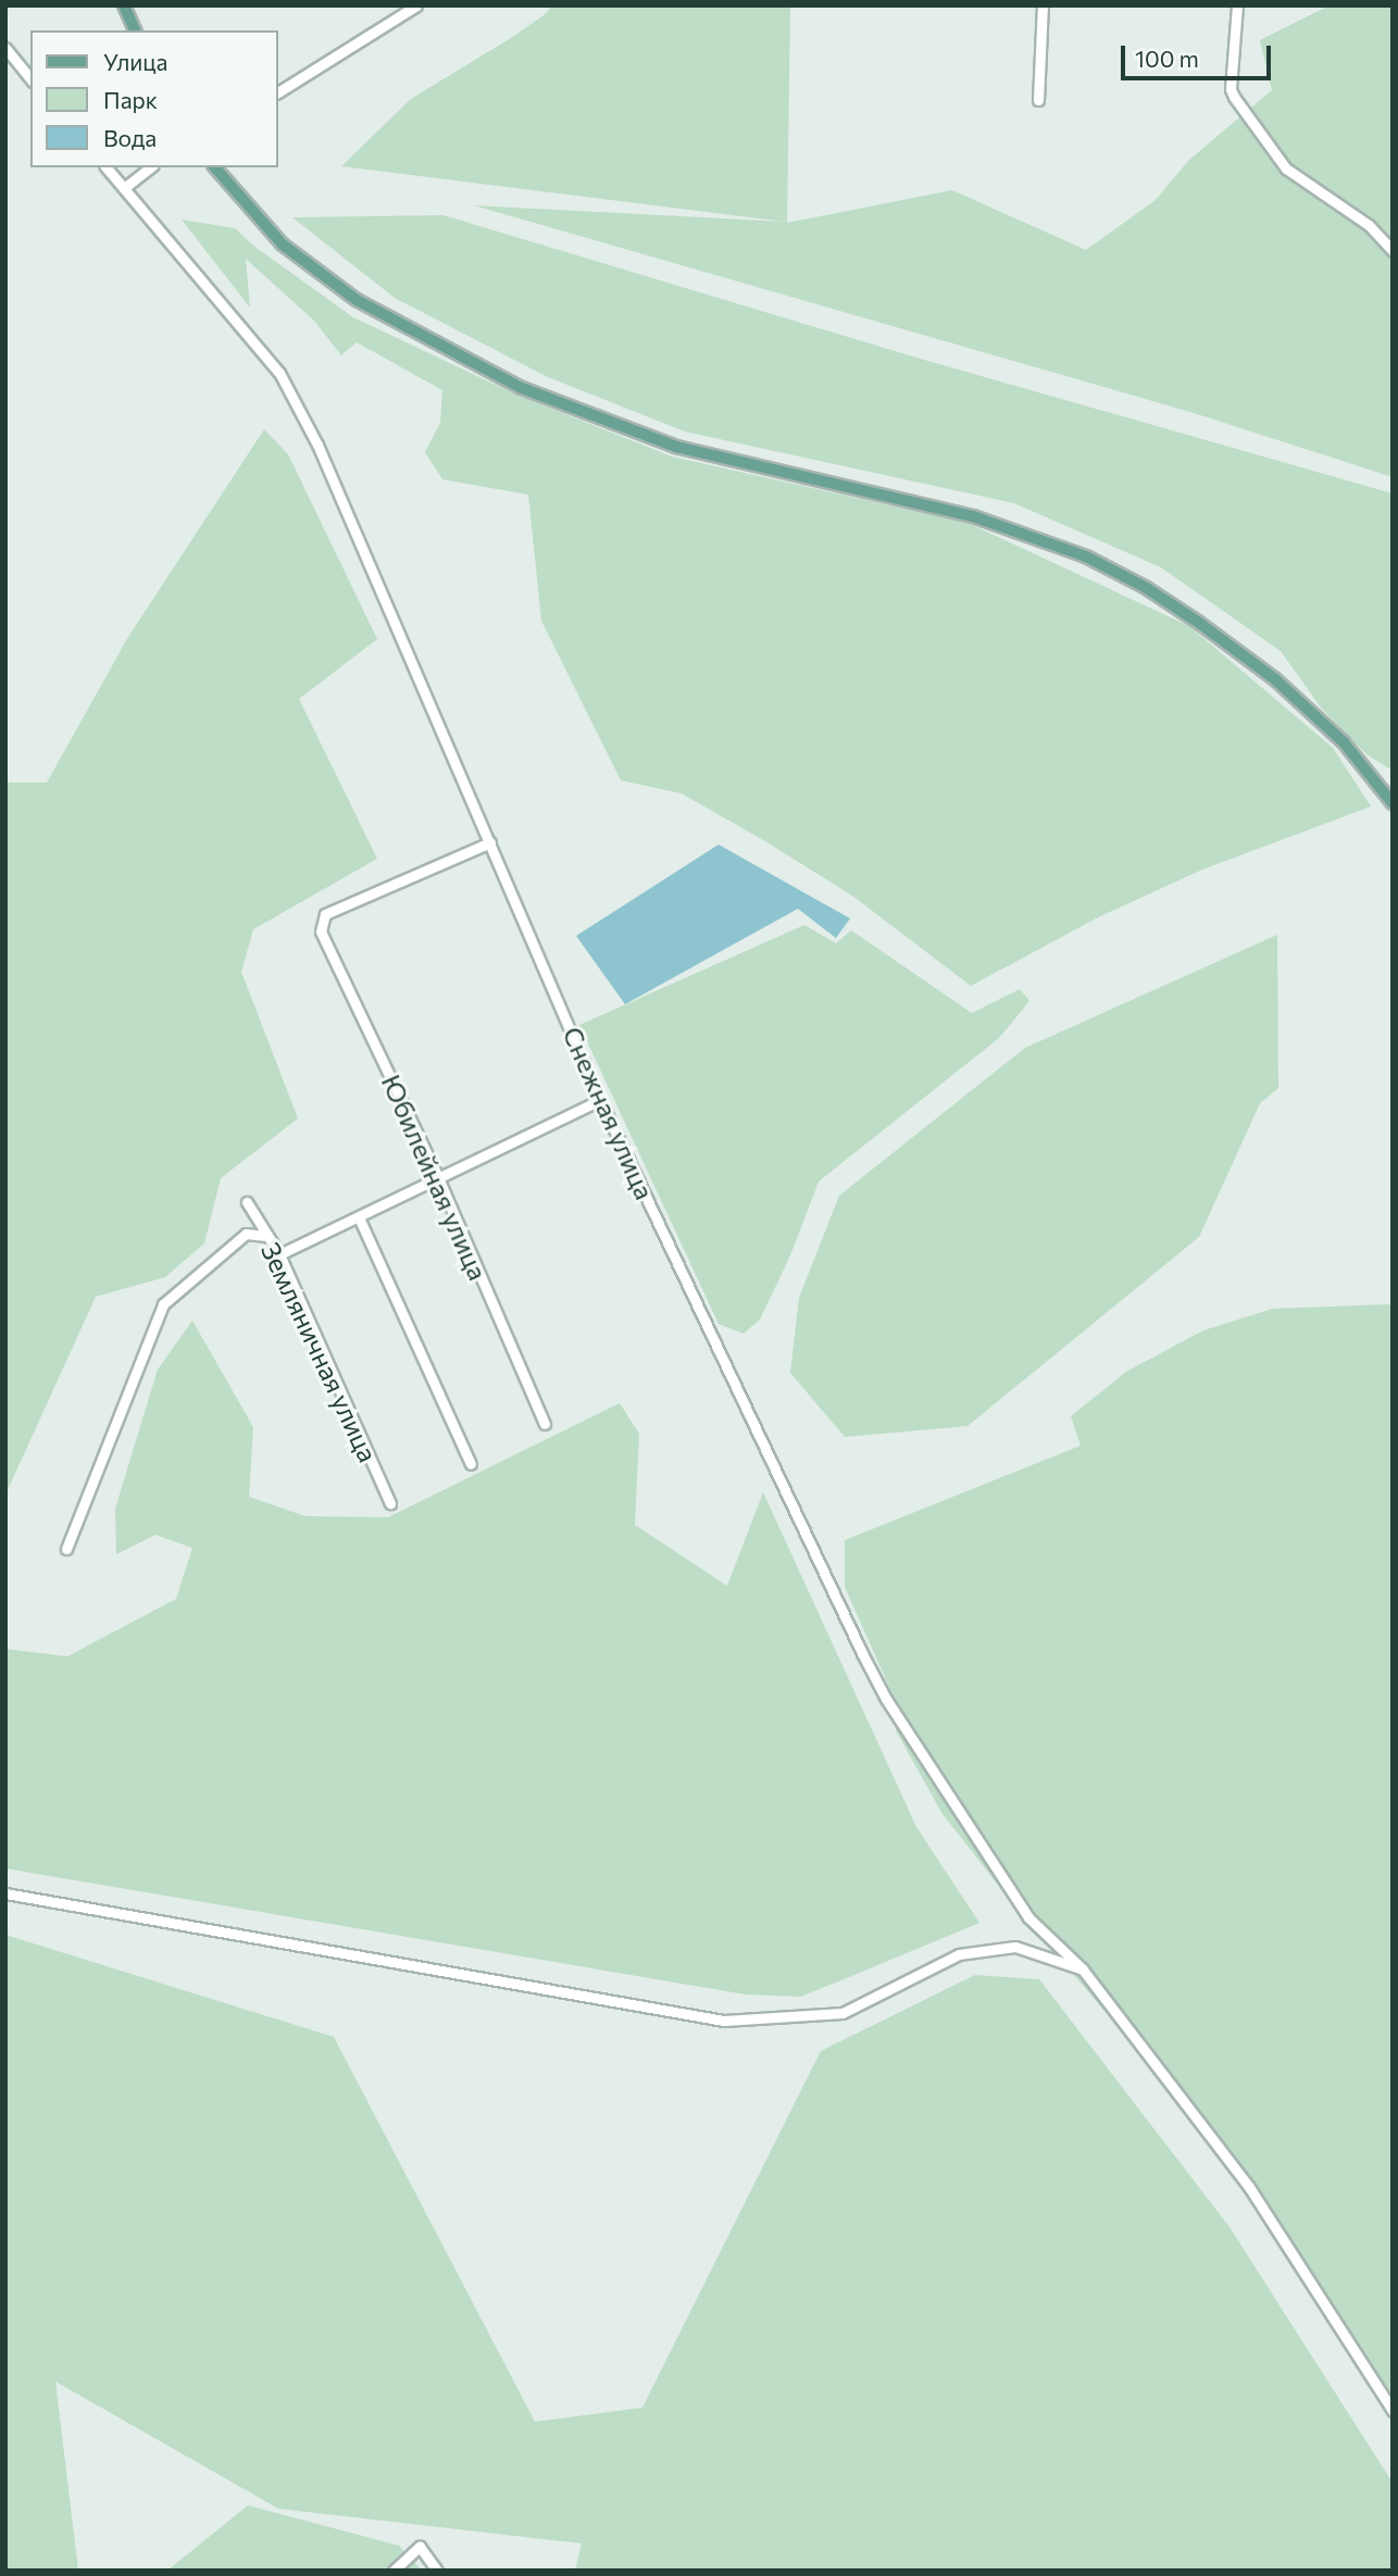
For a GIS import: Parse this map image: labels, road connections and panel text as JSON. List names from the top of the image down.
{
  "streets": {
    "street": ["Снежная улица", "Юбилейная улица", "Земляничная улица"]
  },
  "crossings": [
    ["Снежная улица", "Юбилейная улица"]
  ],
  "legend": ["Улица", "Парк", "Вода"],
  "scale_bar": "100 m"
}
